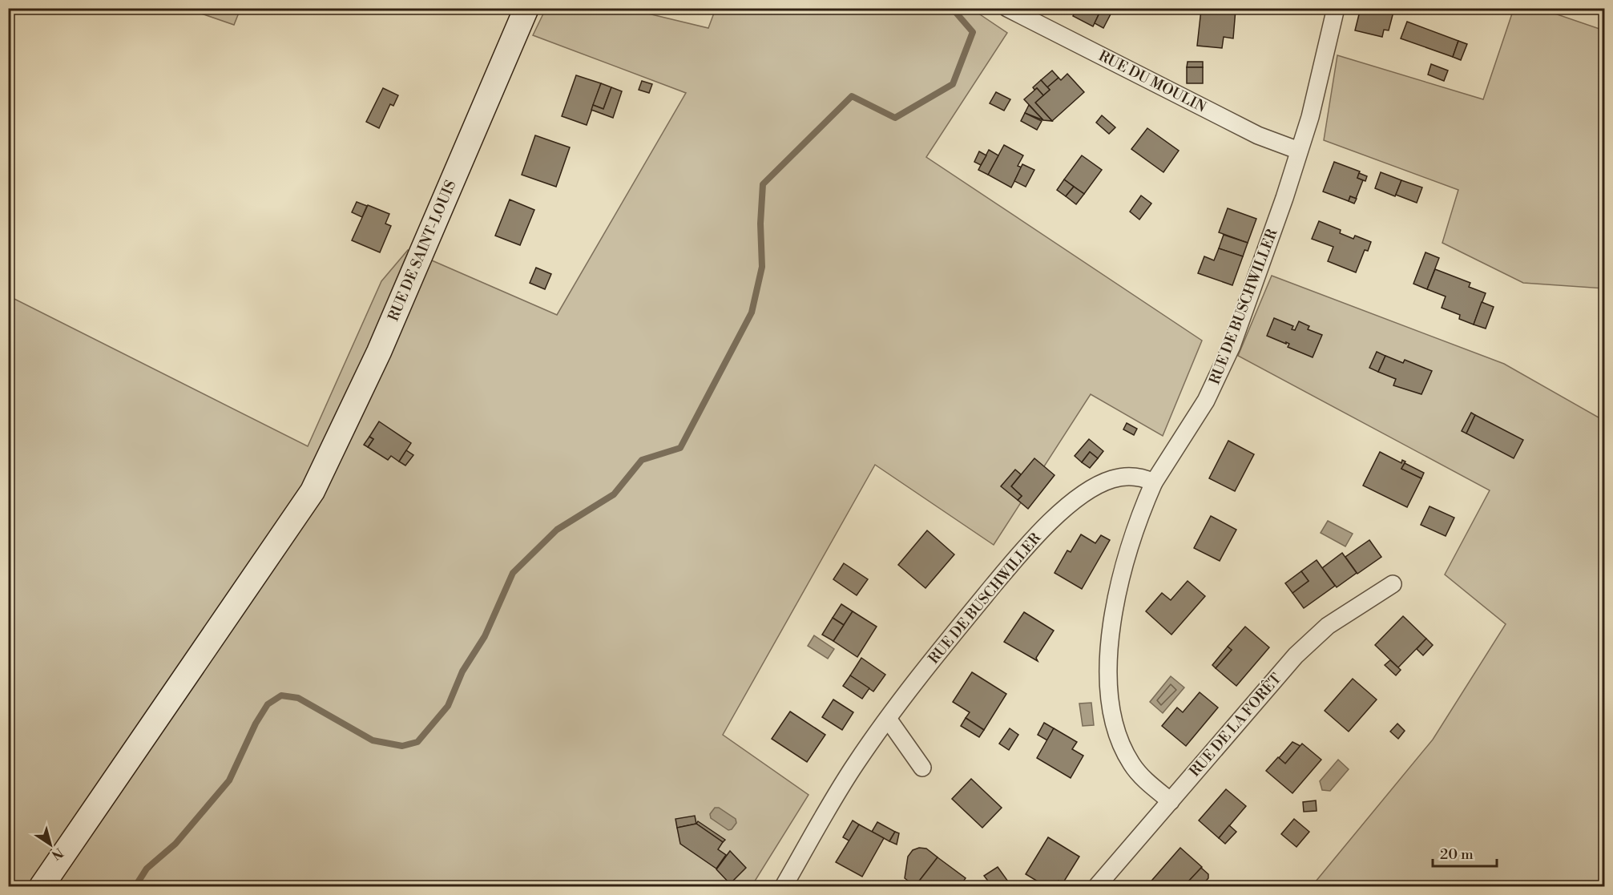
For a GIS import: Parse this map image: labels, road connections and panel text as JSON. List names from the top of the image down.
{
  "streets": {
    "street": [
      "RUE DU MOULIN",
      "RUE DE SAINT-LOUIS",
      "RUE DE BUSCHWILLER",
      "RUE DE LA FORÊT"
    ]
  },
  "crossings": [
    ["RUE DU MOULIN", "RUE DE BUSCHWILLER"]
  ],
  "scale_bar": "20 m",
  "north": "bottom right"
}
